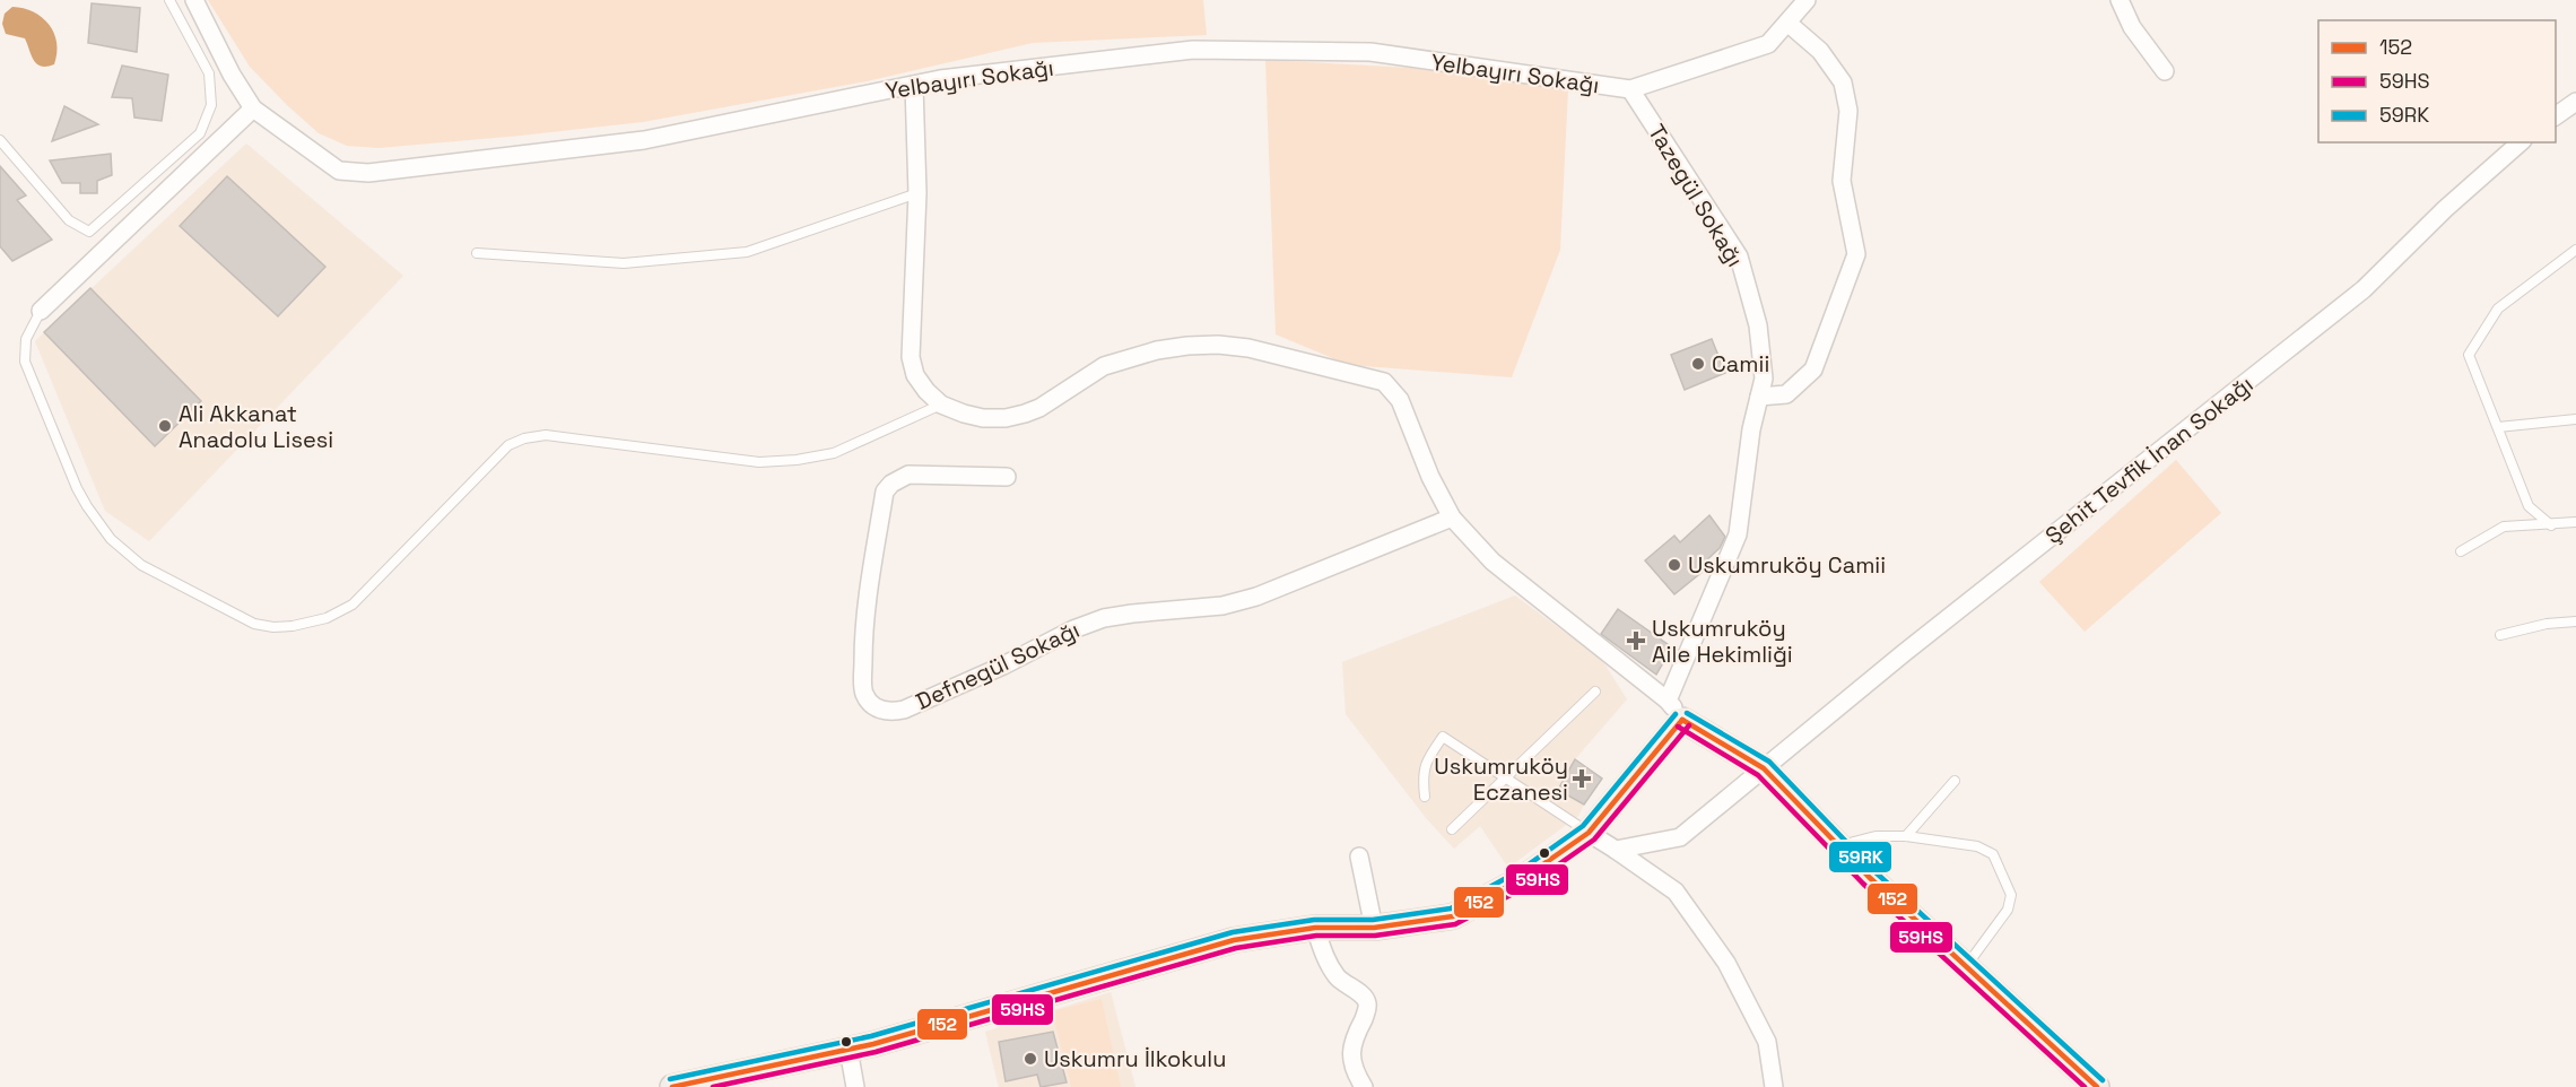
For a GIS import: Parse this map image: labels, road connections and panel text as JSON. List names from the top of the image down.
{
  "streets": {
    "street": [
      "Yelbayırı Sokağı",
      "Tazegül Sokağı",
      "Şehit Tevfik İnan Sokağı",
      "Defnegül Sokağı"
    ]
  },
  "crossings": [
    ["Yelbayırı Sokağı", "Tazegül Sokağı"]
  ],
  "places": {
    "other": [
      "Camii",
      "Ali Akkanat Anadolu Lisesi",
      "Uskumruköy Camii",
      "Uskumru İlkokulu"
    ],
    "health": ["Uskumruköy Aile Hekimliği", "Uskumruköy Eczanesi"]
  },
  "lines": ["transit line 59RK", "transit line 152", "transit line 59HS"],
  "legend": ["152", "59HS", "59RK"]
}
